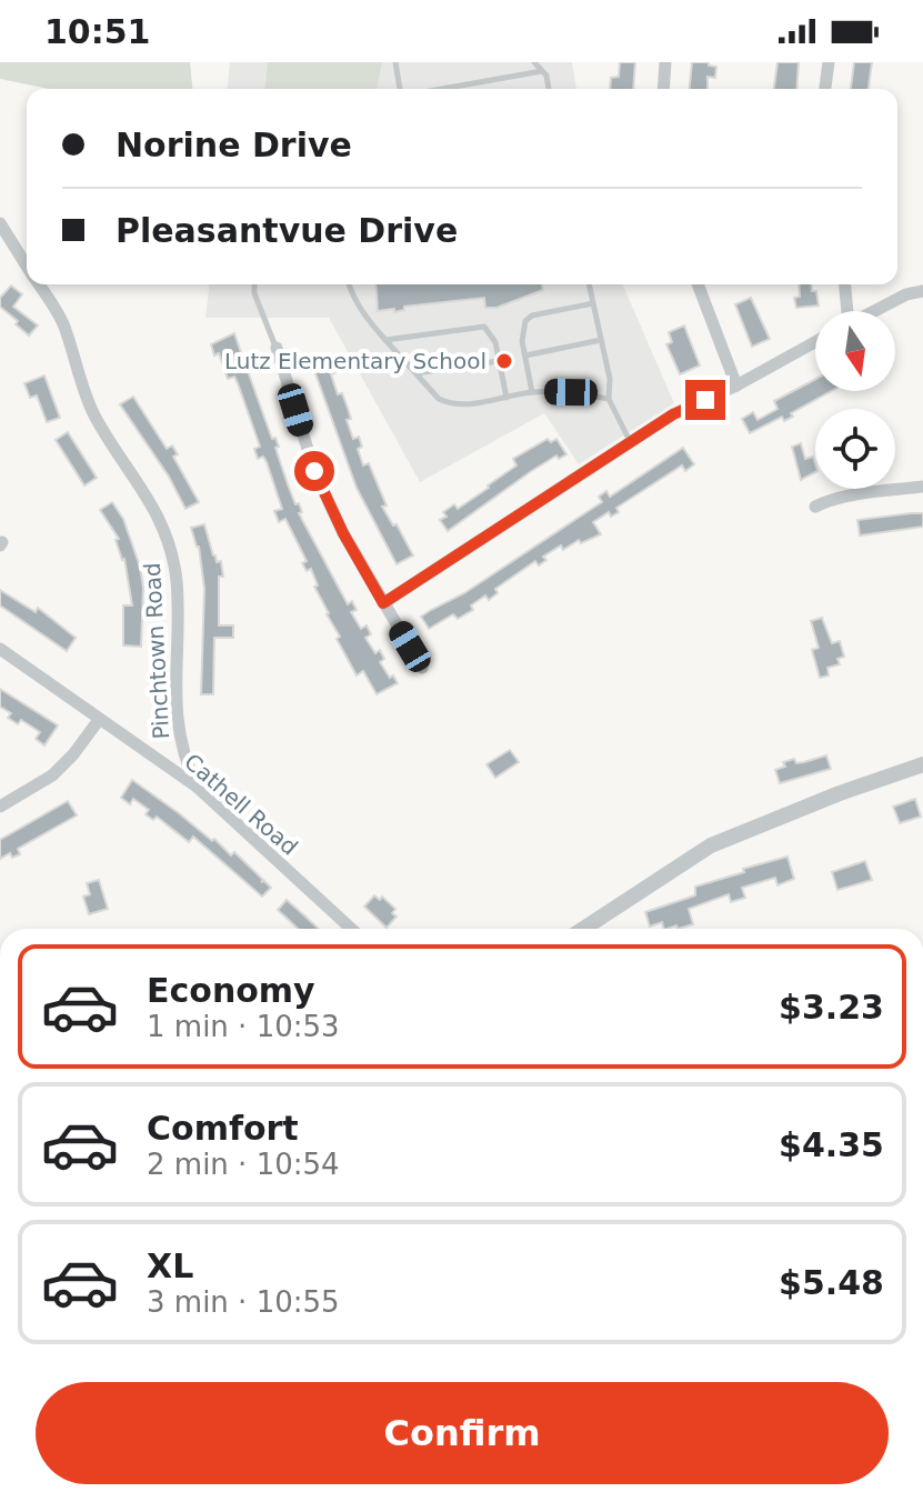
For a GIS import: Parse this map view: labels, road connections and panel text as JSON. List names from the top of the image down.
{
  "streets": {
    "street": ["Pinchtown Road", "Cathell Road"]
  },
  "crossings": [
    ["Pinchtown Road", "Cathell Road"]
  ],
  "places": ["Lutz Elementary School"],
  "north": "bottom",
  "page": {
    "status": "10:51",
    "banner": ["Norine Drive", "Pleasantvue Drive"],
    "list": [
      {
        "name": "Economy",
        "note": "1 min · 10:53",
        "value": "$3.23"
      },
      {
        "name": "Comfort",
        "note": "2 min · 10:54",
        "value": "$4.35"
      },
      {
        "name": "XL",
        "note": "3 min · 10:55",
        "value": "$5.48"
      }
    ],
    "buttons": "Confirm"
  }
}
